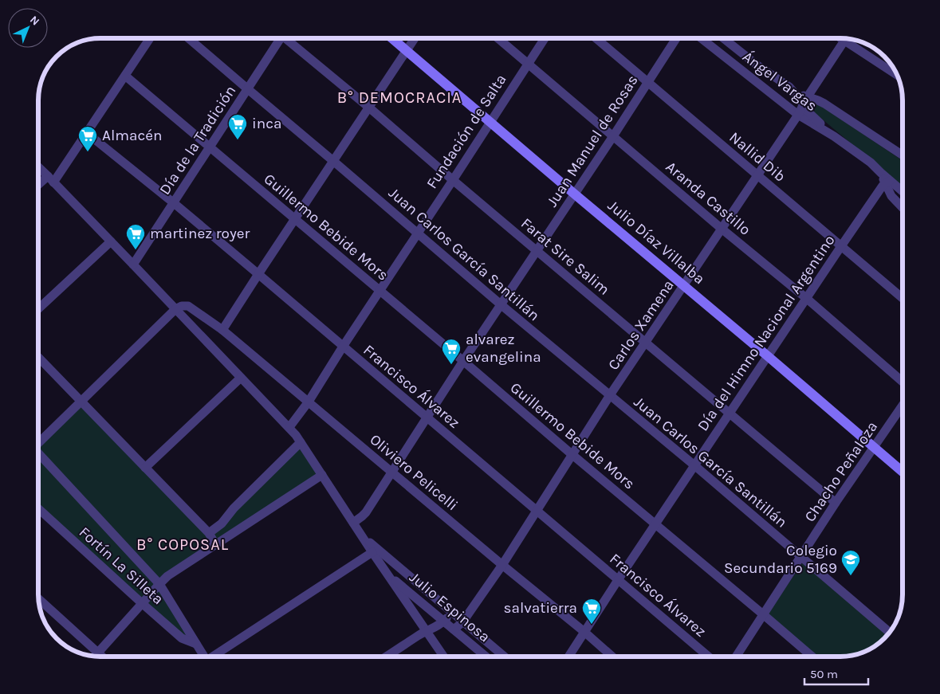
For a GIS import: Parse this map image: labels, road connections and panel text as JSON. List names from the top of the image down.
{
  "streets": {
    "street": [
      "Ángel Vargas",
      "Fundación de Salta",
      "Día de la Tradición",
      "Juan Manuel de Rosas",
      "Nallid Dib",
      "Aranda Castillo",
      "Guillermo Bebide Mors",
      "Julio Díaz Villalba",
      "Juan Carlos García Santillán",
      "Farat Sire Salim",
      "Carlos Xamena",
      "Día del Himno Nacional Argentino",
      "Francisco Álvarez",
      "Chacho Peñaloza",
      "Oliviero Pelicelli",
      "Fortín La Silleta",
      "Julio Espinosa"
    ]
  },
  "crossings": [
    ["Ángel Vargas", "Carlos Xamena"],
    ["Ángel Vargas", "Día del Himno Nacional Argentino"],
    ["Fundación de Salta", "Aranda Castillo"],
    ["Fundación de Salta", "Guillermo Bebide Mors"],
    ["Fundación de Salta", "Julio Díaz Villalba"],
    ["Fundación de Salta", "Juan Carlos García Santillán"],
    ["Fundación de Salta", "Farat Sire Salim"],
    ["Fundación de Salta", "Francisco Álvarez"],
    ["Fundación de Salta", "Oliviero Pelicelli"],
    ["Día de la Tradición", "Guillermo Bebide Mors"],
    ["Día de la Tradición", "Juan Carlos García Santillán"],
    ["Día de la Tradición", "Francisco Álvarez"],
    ["Juan Manuel de Rosas", "Nallid Dib"],
    ["Juan Manuel de Rosas", "Aranda Castillo"],
    ["Juan Manuel de Rosas", "Guillermo Bebide Mors"],
    ["Juan Manuel de Rosas", "Julio Díaz Villalba"],
    ["Juan Manuel de Rosas", "Juan Carlos García Santillán"],
    ["Juan Manuel de Rosas", "Farat Sire Salim"],
    ["Juan Manuel de Rosas", "Francisco Álvarez"],
    ["Juan Manuel de Rosas", "Oliviero Pelicelli"],
    ["Nallid Dib", "Carlos Xamena"],
    ["Nallid Dib", "Día del Himno Nacional Argentino"],
    ["Aranda Castillo", "Carlos Xamena"],
    ["Aranda Castillo", "Día del Himno Nacional Argentino"],
    ["Guillermo Bebide Mors", "Carlos Xamena"],
    ["Guillermo Bebide Mors", "Día del Himno Nacional Argentino"],
    ["Guillermo Bebide Mors", "Chacho Peñaloza"],
    ["Julio Díaz Villalba", "Carlos Xamena"],
    ["Julio Díaz Villalba", "Día del Himno Nacional Argentino"],
    ["Julio Díaz Villalba", "Chacho Peñaloza"],
    ["Juan Carlos García Santillán", "Carlos Xamena"],
    ["Juan Carlos García Santillán", "Día del Himno Nacional Argentino"],
    ["Juan Carlos García Santillán", "Chacho Peñaloza"],
    ["Farat Sire Salim", "Carlos Xamena"],
    ["Farat Sire Salim", "Día del Himno Nacional Argentino"],
    ["Farat Sire Salim", "Chacho Peñaloza"],
    ["Carlos Xamena", "Francisco Álvarez"],
    ["Carlos Xamena", "Oliviero Pelicelli"],
    ["Carlos Xamena", "Julio Espinosa"],
    ["Día del Himno Nacional Argentino", "Francisco Álvarez"],
    ["Día del Himno Nacional Argentino", "Oliviero Pelicelli"]
  ],
  "districts": ["B° DEMOCRACIA", "B° COPOSAL"],
  "places": {
    "supermarket": [
      "inca",
      "Almacén",
      "martinez royer",
      "alvarez evangelina",
      "salvatierra"
    ],
    "school or university": ["Colegio Secundario 5169"]
  },
  "scale_bar": "50 m",
  "north": "top right"
}
